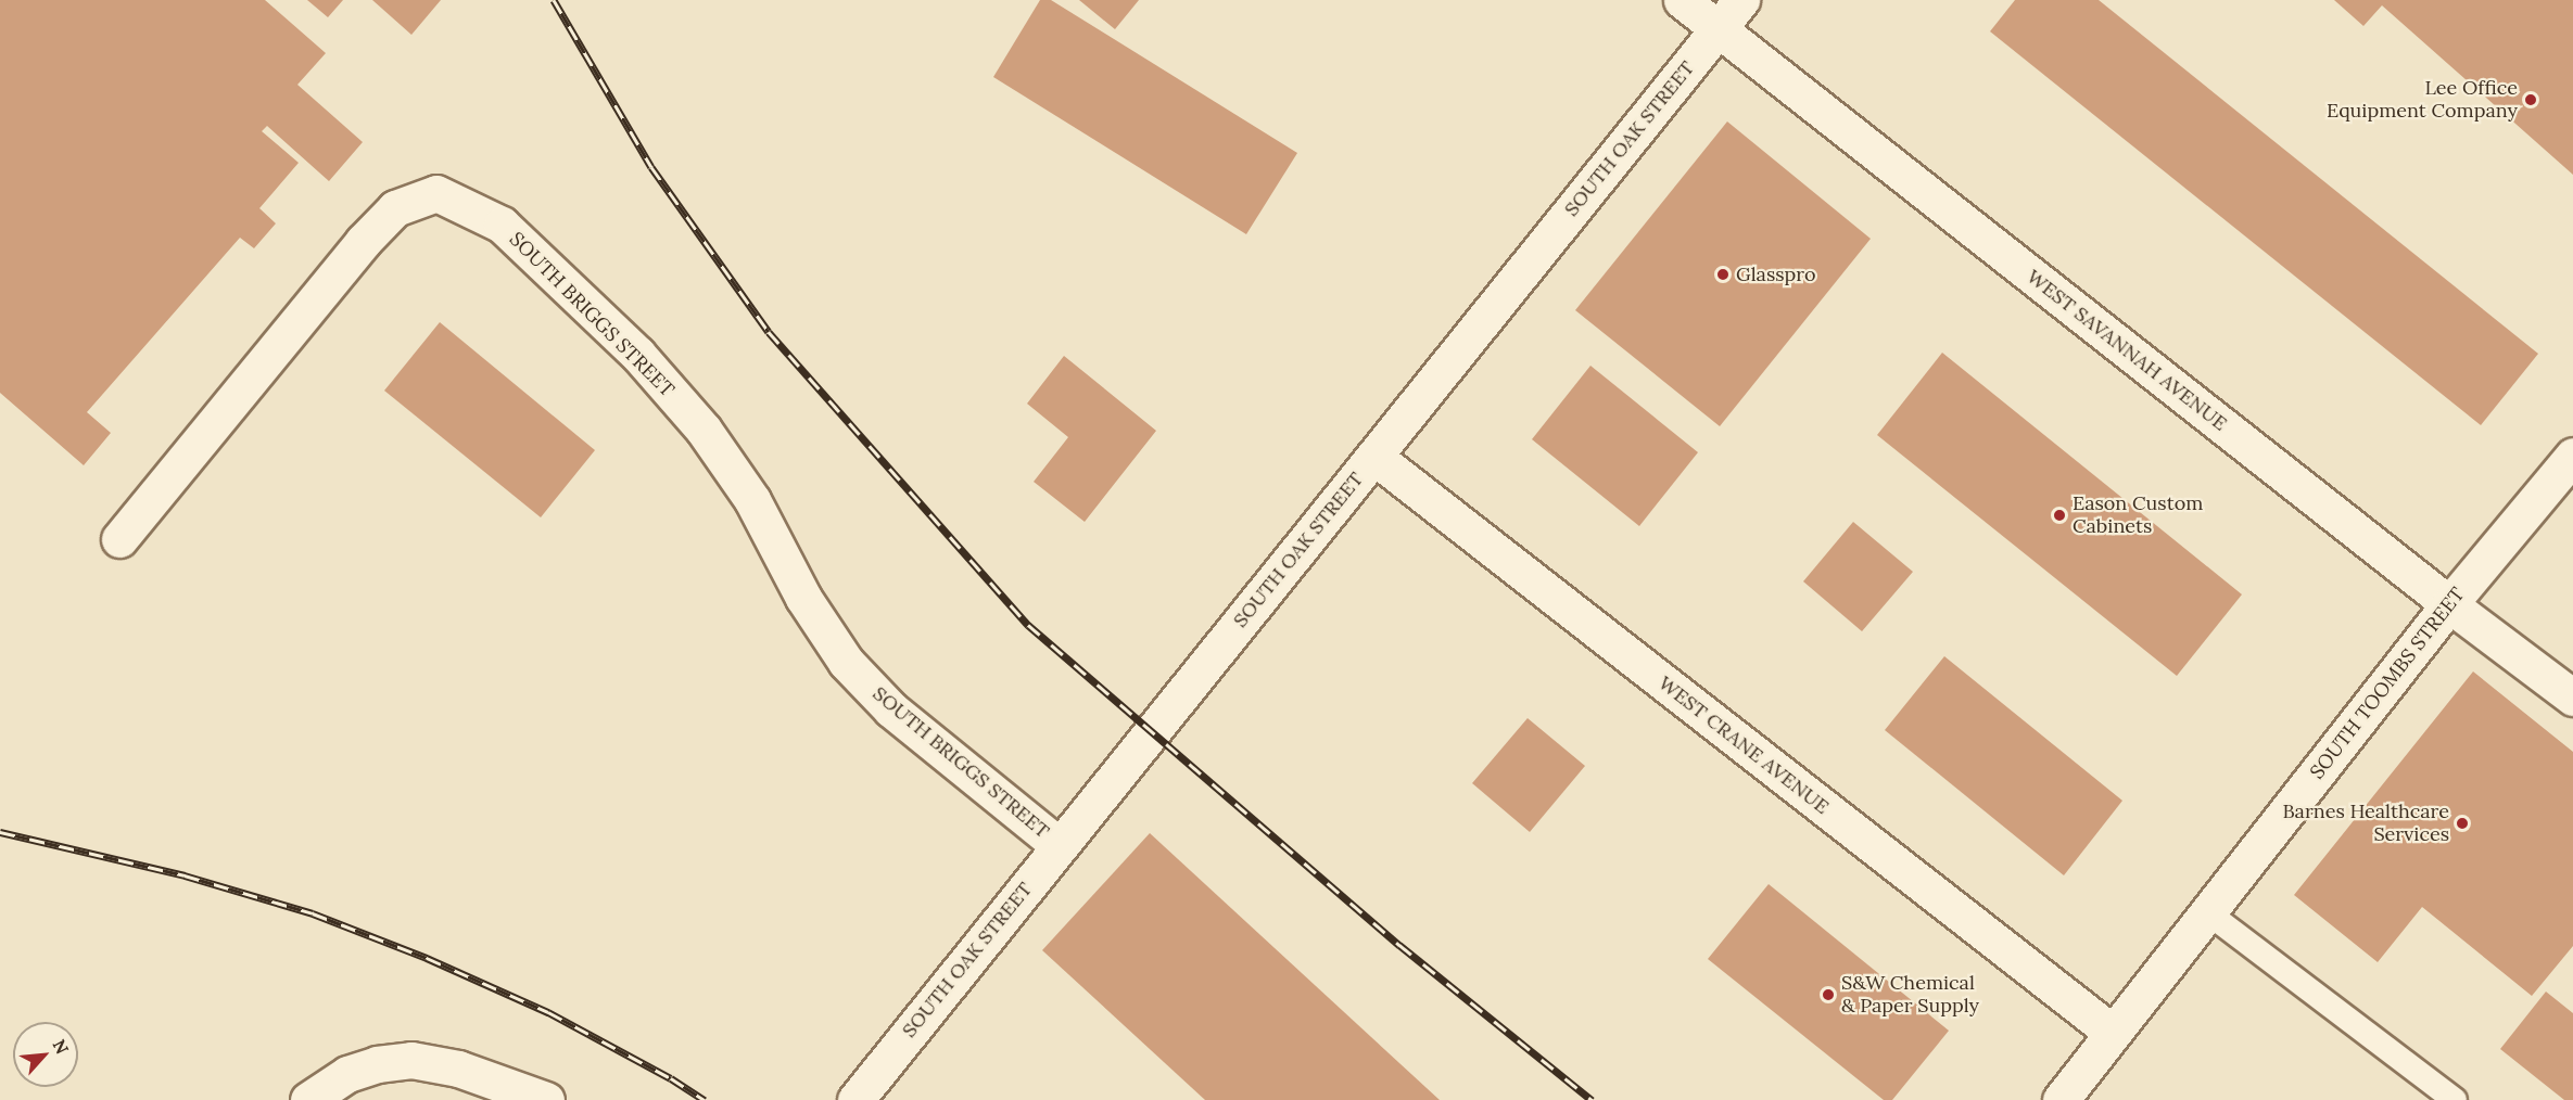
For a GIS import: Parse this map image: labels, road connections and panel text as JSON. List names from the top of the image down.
{
  "streets": {
    "street": [
      "SOUTH OAK STREET",
      "SOUTH BRIGGS STREET",
      "WEST SAVANNAH AVENUE",
      "SOUTH TOOMBS STREET",
      "WEST CRANE AVENUE"
    ]
  },
  "crossings": [
    ["SOUTH OAK STREET", "SOUTH BRIGGS STREET"],
    ["SOUTH OAK STREET", "WEST SAVANNAH AVENUE"],
    ["SOUTH OAK STREET", "WEST CRANE AVENUE"],
    ["WEST SAVANNAH AVENUE", "SOUTH TOOMBS STREET"],
    ["SOUTH TOOMBS STREET", "WEST CRANE AVENUE"]
  ],
  "places": [
    "Lee Office Equipment Company",
    "Glasspro",
    "Eason Custom Cabinets",
    "Barnes Healthcare Services",
    "S&W Chemical & Paper Supply"
  ],
  "north": "top right"
}
